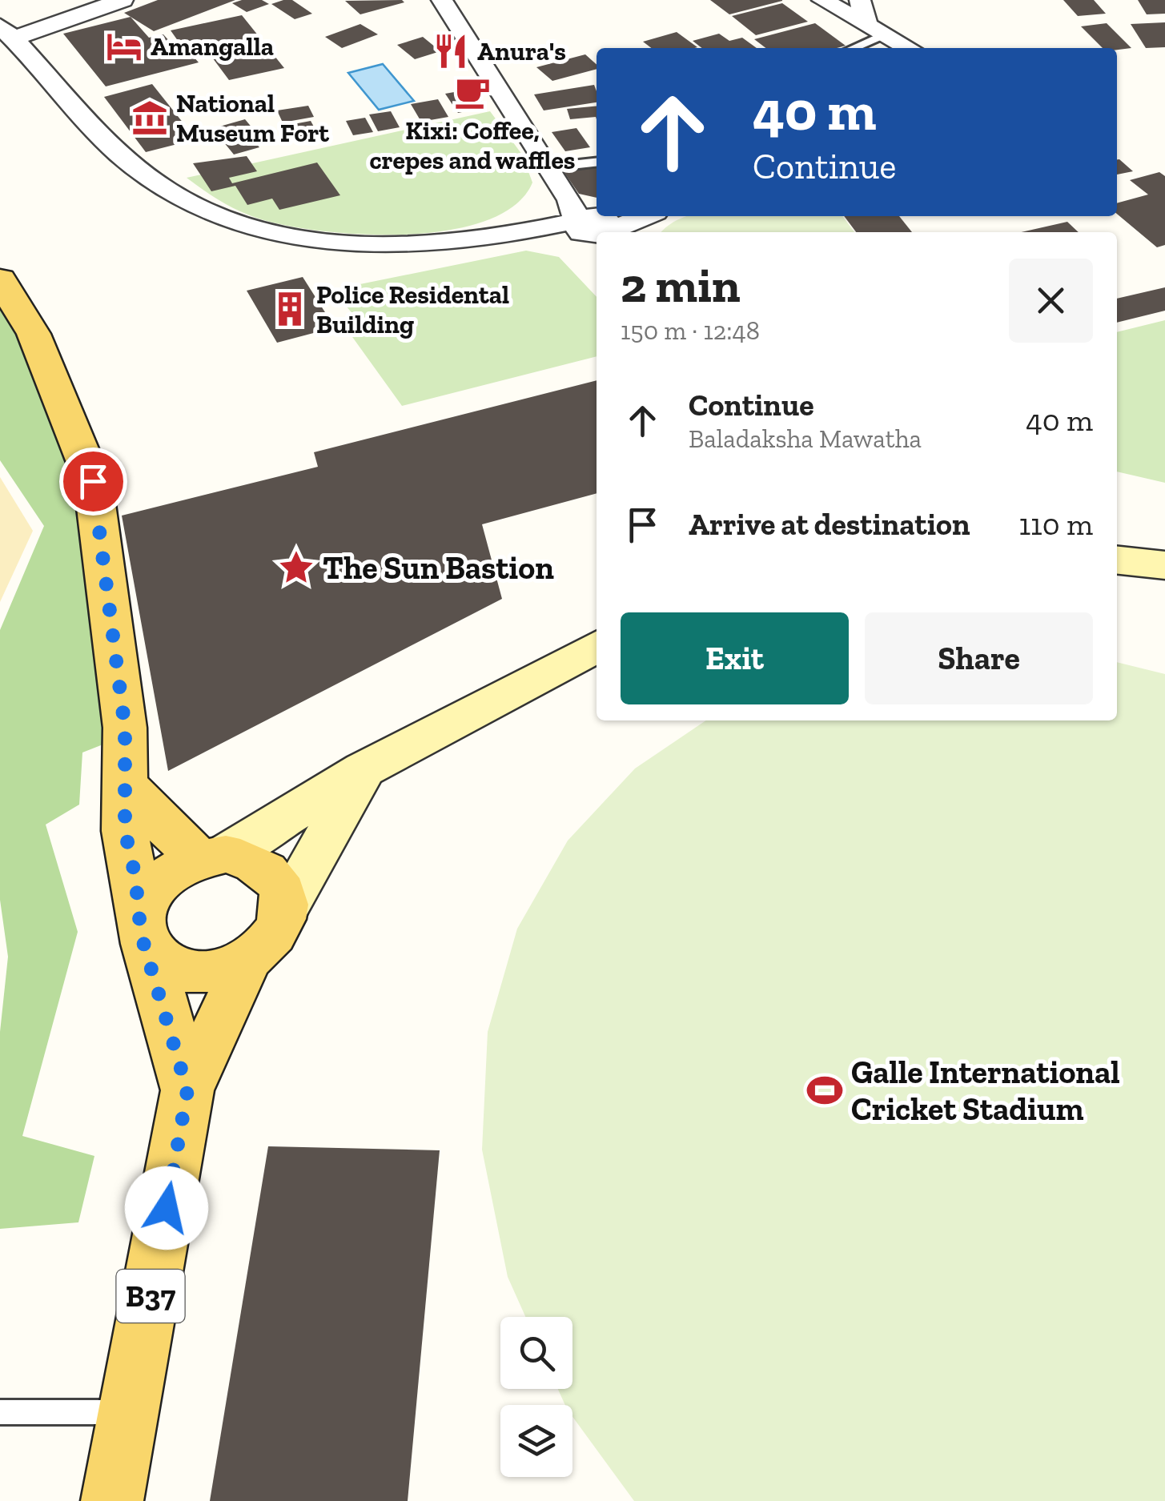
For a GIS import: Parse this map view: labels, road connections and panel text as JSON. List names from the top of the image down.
{
  "streets": {
    "main road": ["B37"]
  },
  "places": {
    "hotel": ["Amangalla"],
    "restaurant": ["Anura's"],
    "cafe": ["Kixi: Coffee, crepes and waffles"],
    "museum": ["National Museum Fort"],
    "building": ["Police Residental Building"],
    "place": ["The Sun Bastion"],
    "sports": ["Galle International Cricket Stadium"]
  },
  "page": {
    "turn": ["40 m", "Continue"],
    "heading": ["2 min", "150 m · 12:48"],
    "list": [
      {
        "name": "Continue",
        "note": "Baladaksha Mawatha",
        "value": "40 m"
      },
      {
        "name": "Arrive at destination",
        "value": "110 m"
      }
    ],
    "buttons": ["Exit", "Share"]
  }
}
